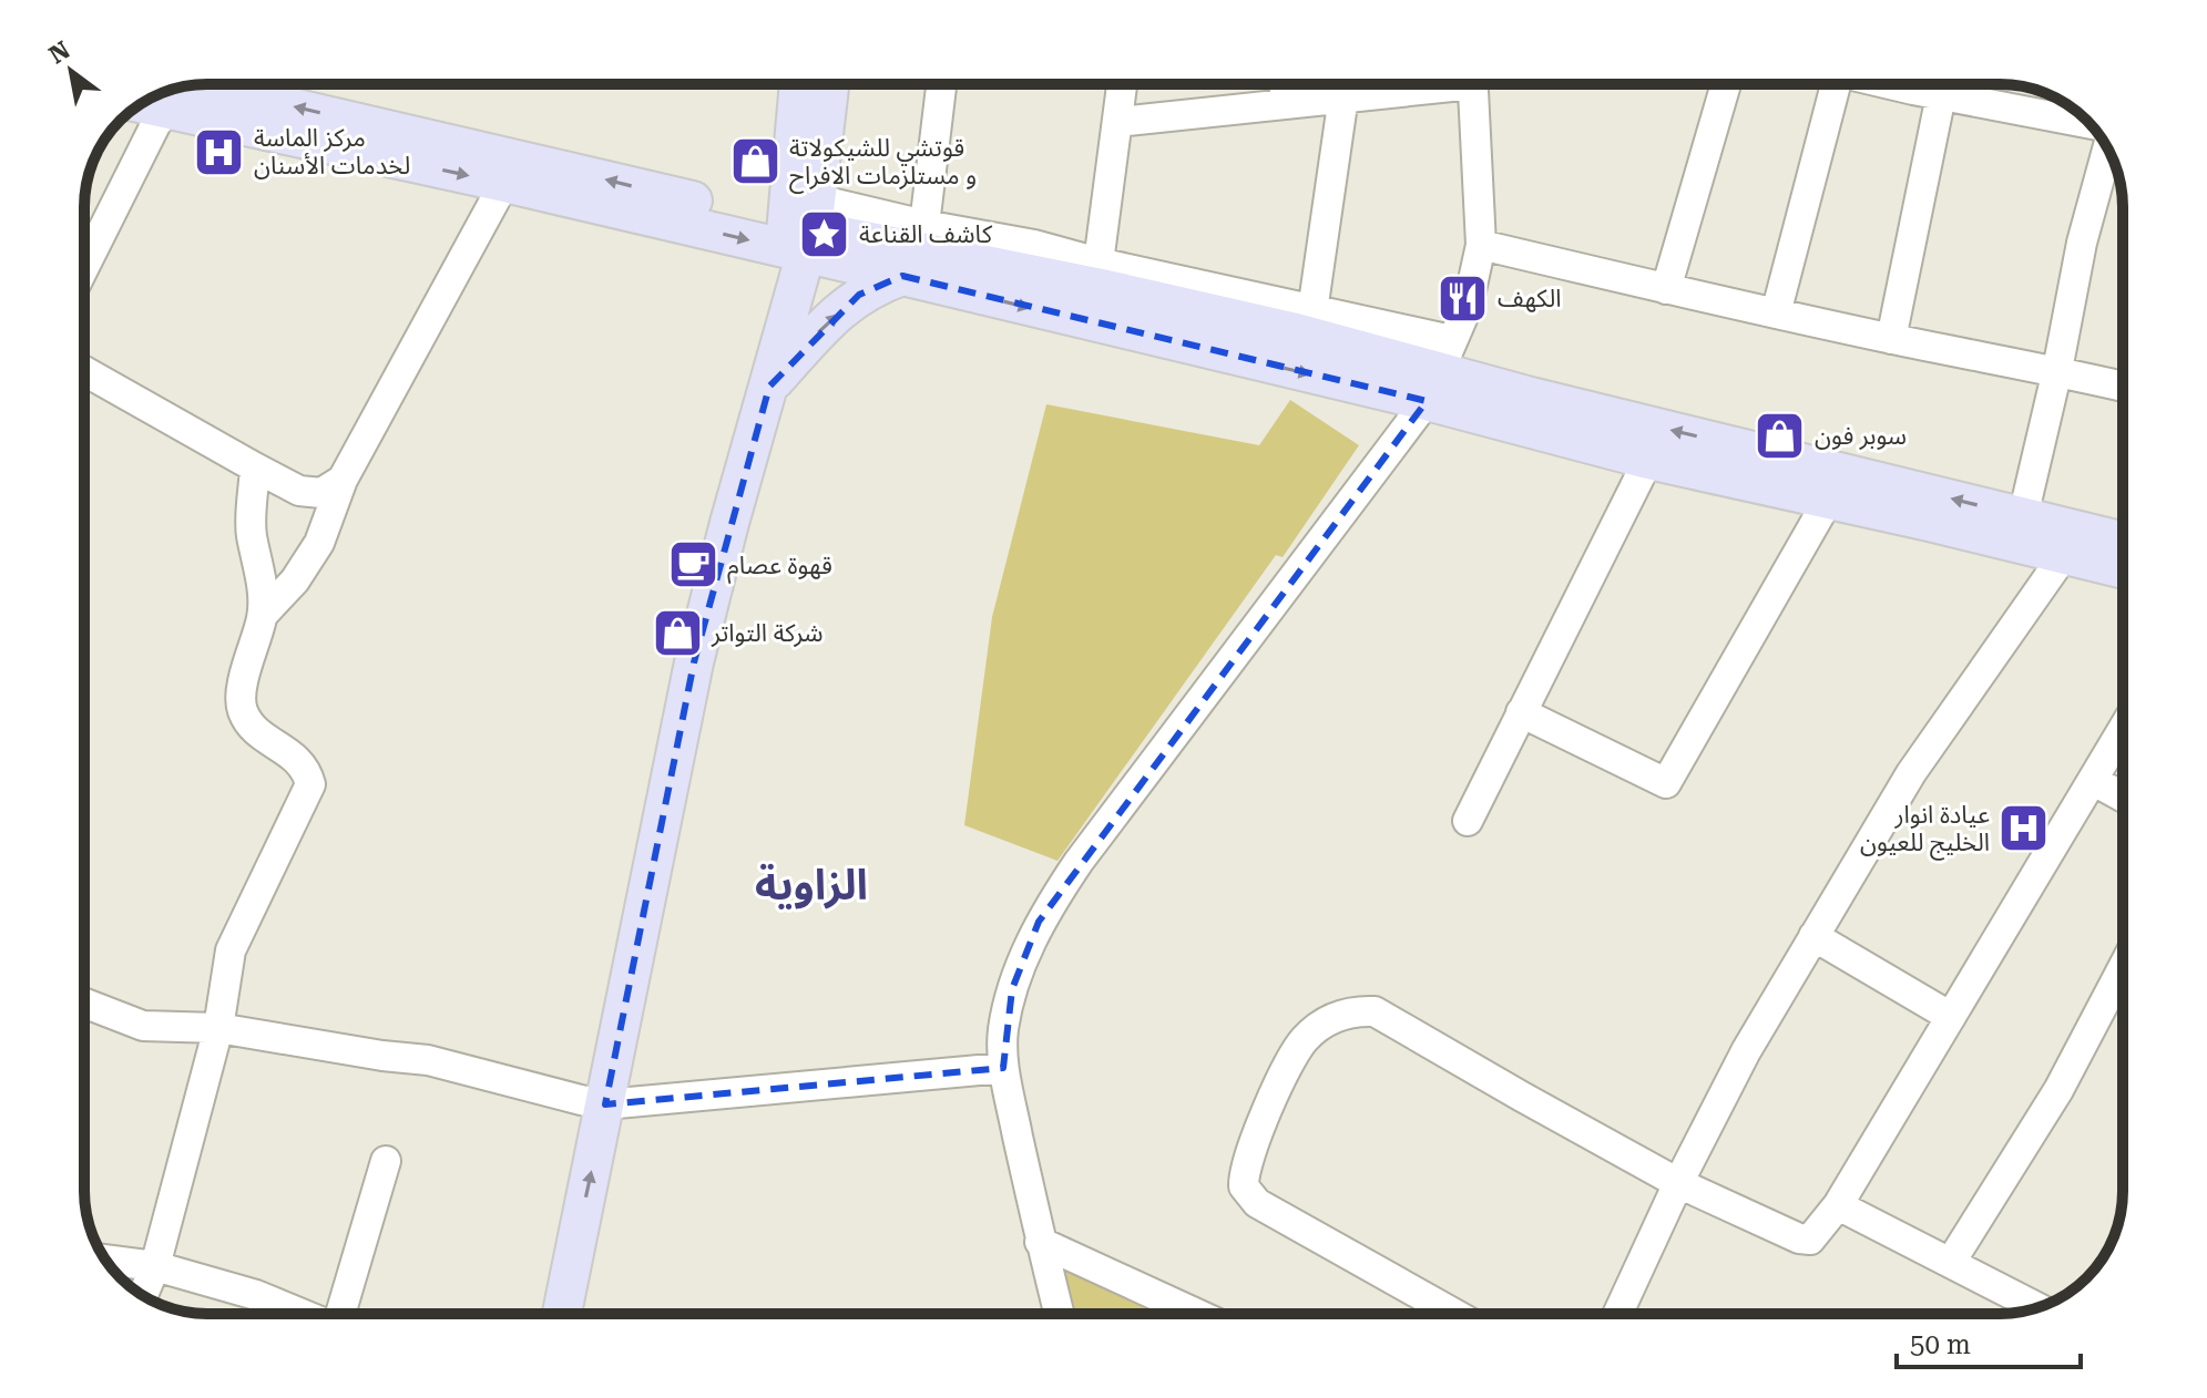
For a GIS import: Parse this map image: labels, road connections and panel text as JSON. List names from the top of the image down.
{
  "districts": ["الزاوية"],
  "places": {
    "hospital": ["مركز الماسة لخدمات الأسنان", "عيادة انوار الخليج للعيون"],
    "shop": ["قوتشي للشيكولاتة و مستلزمات الافراح", "سوبر فون", "شركة التواتر"],
    "place": ["كاشف القناعة"],
    "restaurant": ["الكهف"],
    "cafe": ["قهوة عصام"]
  },
  "scale_bar": "50 m",
  "north": "top left"
}
